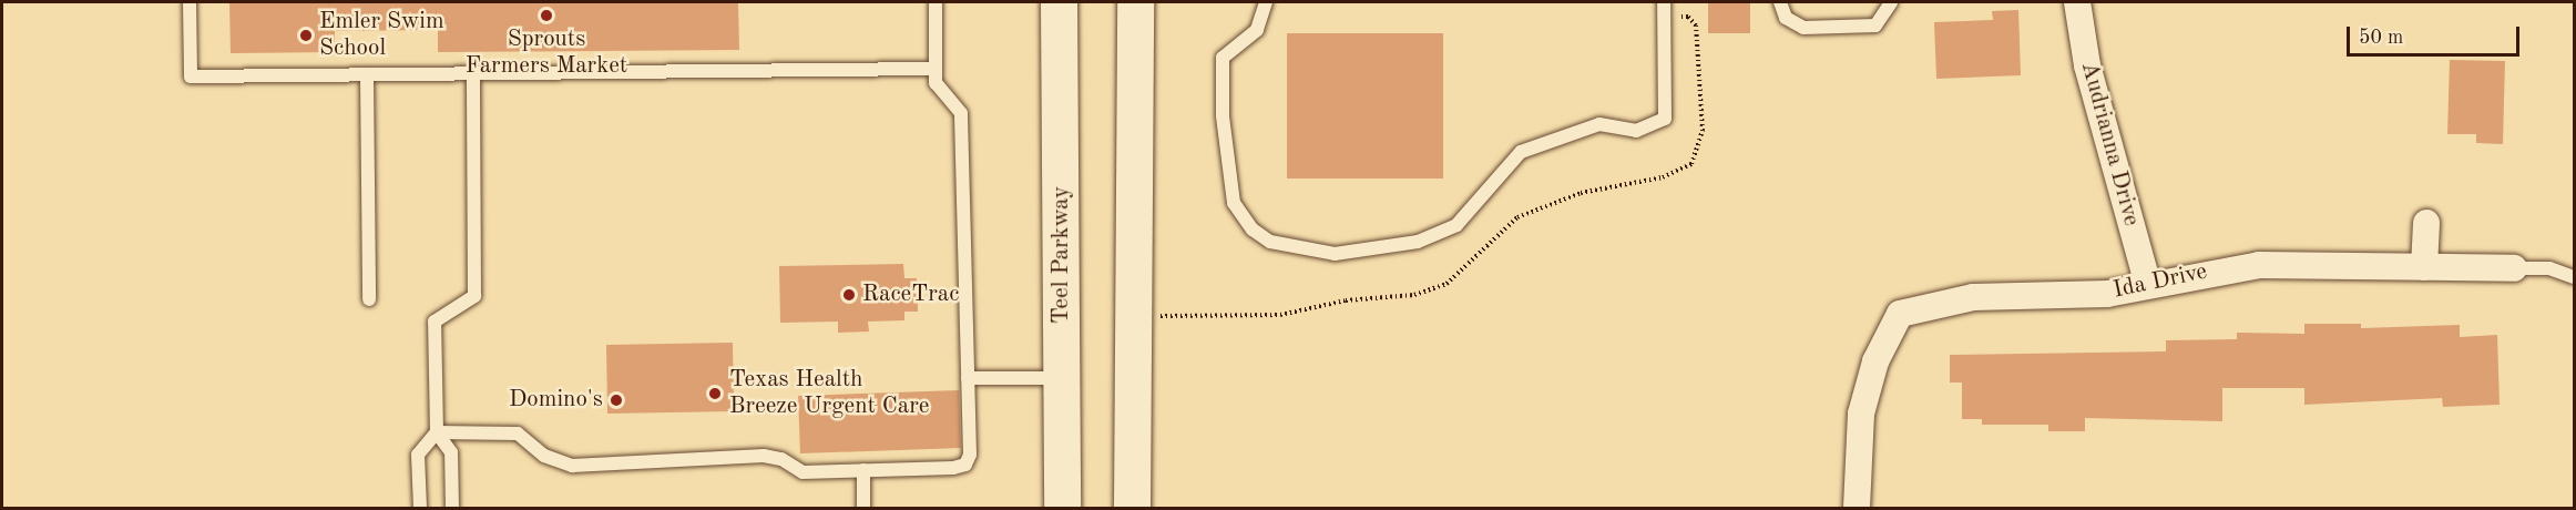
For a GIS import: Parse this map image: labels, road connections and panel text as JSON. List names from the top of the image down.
{
  "streets": {
    "main road": ["Teel Parkway"],
    "street": ["Audrianna Drive", "Ida Drive"]
  },
  "crossings": [
    ["Audrianna Drive", "Ida Drive"]
  ],
  "places": [
    "Sprouts Farmers Market",
    "Emler Swim School",
    "RaceTrac",
    "Texas Health Breeze Urgent Care",
    "Domino's"
  ],
  "scale_bar": "50 m"
}
